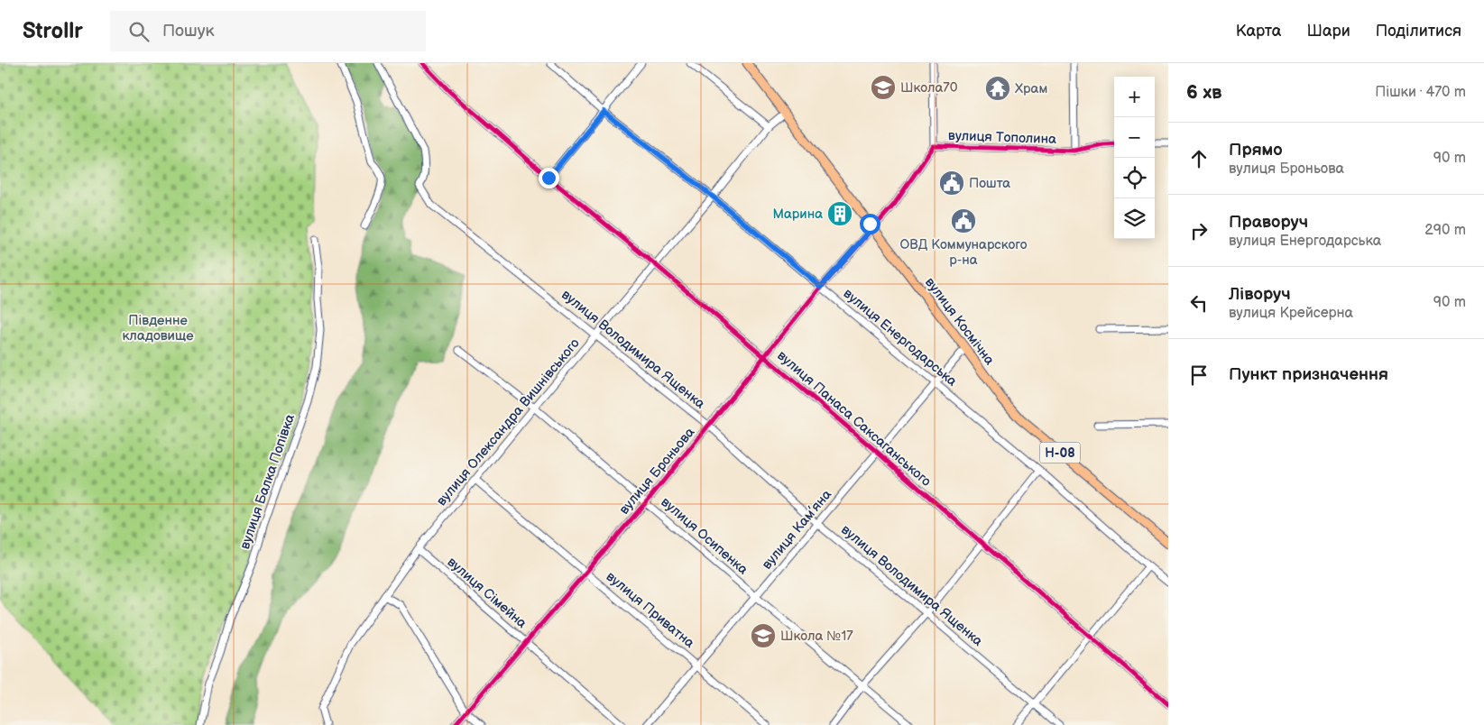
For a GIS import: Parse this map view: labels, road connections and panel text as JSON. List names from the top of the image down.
{
  "streets": {
    "main road": ["вулиця Космічна", "Н-08"],
    "street": [
      "вулиця Тополина",
      "вулиця Енергодарська",
      "вулиця Володимира Ященка",
      "вулиця Панаса Саксаганського",
      "вулиця Олександра Вишнівського",
      "вулиця Броньова",
      "вулиця Балка Попівка",
      "вулиця Кам’яна",
      "вулиця Осипенка",
      "вулиця Сімейна",
      "вулиця Приватна"
    ]
  },
  "crossings": [
    ["вулиця Тополина", "вулиця Космічна"],
    ["вулиця Тополина", "вулиця Броньова"],
    ["вулиця Космічна", "вулиця Олександра Вишнівського"],
    ["вулиця Космічна", "вулиця Броньова"],
    ["вулиця Космічна", "вулиця Кам’яна"],
    ["вулиця Енергодарська", "вулиця Олександра Вишнівського"],
    ["вулиця Енергодарська", "вулиця Броньова"],
    ["вулиця Енергодарська", "вулиця Кам’яна"],
    ["вулиця Володимира Ященка", "вулиця Олександра Вишнівського"],
    ["вулиця Володимира Ященка", "вулиця Броньова"],
    ["вулиця Володимира Ященка", "вулиця Кам’яна"],
    ["вулиця Панаса Саксаганського", "вулиця Олександра Вишнівського"],
    ["вулиця Панаса Саксаганського", "вулиця Броньова"],
    ["вулиця Панаса Саксаганського", "вулиця Кам’яна"],
    ["вулиця Олександра Вишнівського", "вулиця Осипенка"],
    ["вулиця Олександра Вишнівського", "вулиця Сімейна"],
    ["вулиця Олександра Вишнівського", "вулиця Приватна"],
    ["вулиця Броньова", "вулиця Осипенка"],
    ["вулиця Броньова", "вулиця Сімейна"],
    ["вулиця Броньова", "вулиця Приватна"],
    ["вулиця Кам’яна", "вулиця Осипенка"],
    ["вулиця Кам’яна", "вулиця Приватна"]
  ],
  "parks": ["Південне кладовище"],
  "places": {
    "school or university": ["Школа70", "Школа №17"],
    "temple": ["Храм"],
    "public building": ["Пошта", "ОВД Коммунарского р-на"],
    "building": ["Марина"]
  },
  "page": {
    "header": "Strollr",
    "search": "Пошук",
    "nav": ["Карта", "Шари", "Поділитися"],
    "heading": ["6 хв", "Пішки · 470 m"],
    "map_buttons": ["+", "−"],
    "list": [
      ["Прямо", "вулиця Броньова", "90 m"],
      ["Праворуч", "вулиця Енергодарська", "290 m"],
      ["Ліворуч", "вулиця Крейсерна", "90 m"],
      "Пункт призначення"
    ]
  }
}
